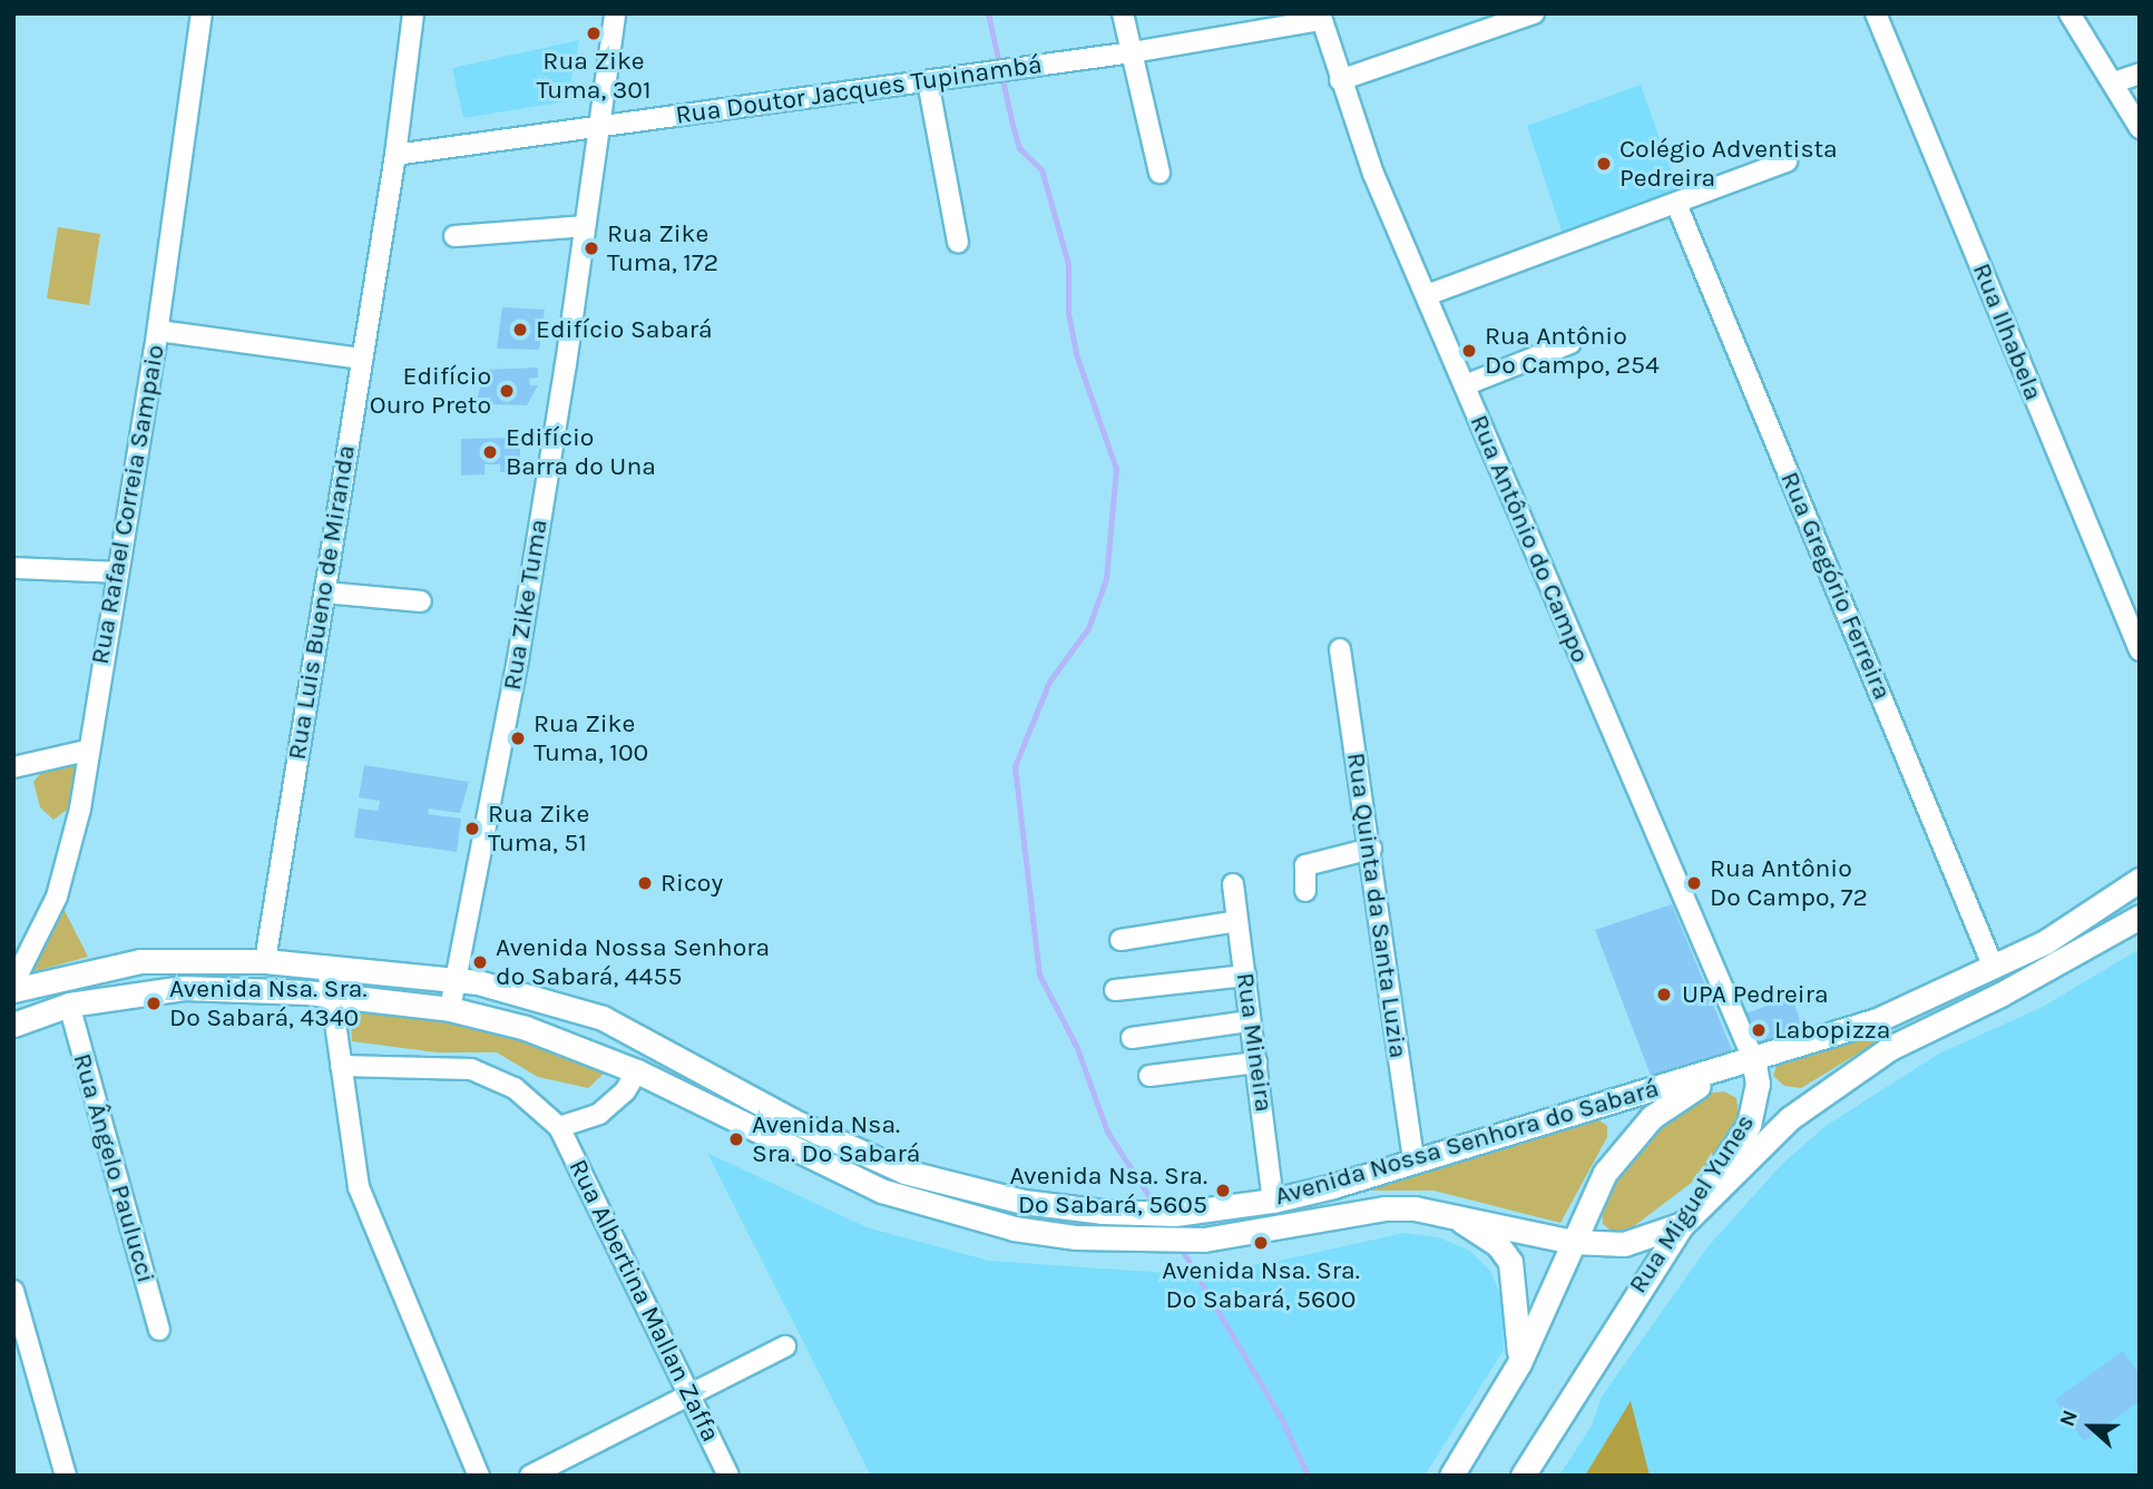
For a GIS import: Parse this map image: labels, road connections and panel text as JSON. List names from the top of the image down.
{
  "streets": {
    "main road": ["Avenida Nossa Senhora do Sabará", "Rua Miguel Yunes"],
    "street": [
      "Rua Doutor Jacques Tupinambá",
      "Rua Ilhabela",
      "Rua Rafael Correia Sampaio",
      "Rua Antônio do Campo",
      "Rua Gregório Ferreira",
      "Rua Luis Bueno de Miranda",
      "Rua Zike Tuma",
      "Rua Quinta da Santa Luzia",
      "Rua Mineira",
      "Rua Ângelo Paulucci",
      "Rua Albertina Mallan Zaffa"
    ]
  },
  "crossings": [
    ["Rua Doutor Jacques Tupinambá", "Rua Antônio do Campo"],
    ["Rua Doutor Jacques Tupinambá", "Rua Luis Bueno de Miranda"],
    ["Rua Doutor Jacques Tupinambá", "Rua Zike Tuma"],
    ["Rua Antônio do Campo", "Avenida Nossa Senhora do Sabará"],
    ["Rua Antônio do Campo", "Rua Miguel Yunes"],
    ["Rua Luis Bueno de Miranda", "Avenida Nossa Senhora do Sabará"],
    ["Rua Zike Tuma", "Avenida Nossa Senhora do Sabará"],
    ["Rua Quinta da Santa Luzia", "Avenida Nossa Senhora do Sabará"],
    ["Rua Mineira", "Avenida Nossa Senhora do Sabará"],
    ["Avenida Nossa Senhora do Sabará", "Rua Ângelo Paulucci"],
    ["Avenida Nossa Senhora do Sabará", "Rua Miguel Yunes"]
  ],
  "places": [
    "Rua Zike Tuma, 301",
    "Colégio Adventista Pedreira",
    "Rua Zike Tuma, 172",
    "Edifício Sabará",
    "Rua Antônio Do Campo, 254",
    "Edifício Ouro Preto",
    "Edifício Barra do Una",
    "Rua Zike Tuma, 100",
    "Rua Zike Tuma, 51",
    "Ricoy",
    "Rua Antônio Do Campo, 72",
    "Avenida Nossa Senhora do Sabará, 4455",
    "UPA Pedreira",
    "Avenida Nsa. Sra. Do Sabará, 4340",
    "Labopizza",
    "Avenida Nsa. Sra. Do Sabará",
    "Avenida Nsa. Sra. Do Sabará, 5605",
    "Avenida Nsa. Sra. Do Sabará, 5600"
  ],
  "north": "left"
}
